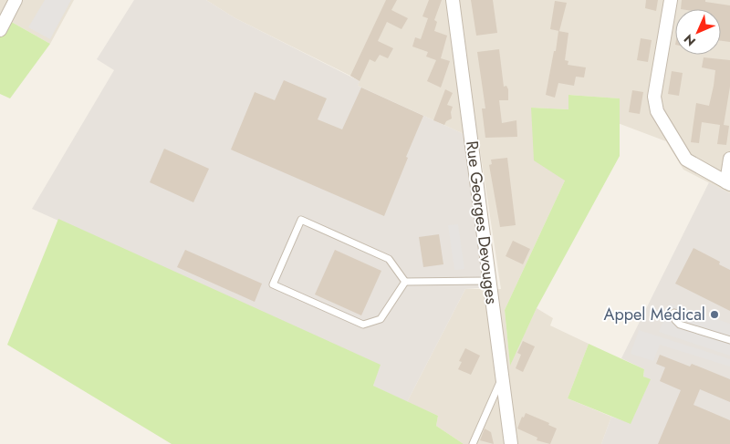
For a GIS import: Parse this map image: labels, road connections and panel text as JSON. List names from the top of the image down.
{
  "streets": {
    "street": ["Rue Georges Devouges"]
  },
  "places": ["Appel Médical"],
  "north": "bottom left"
}
